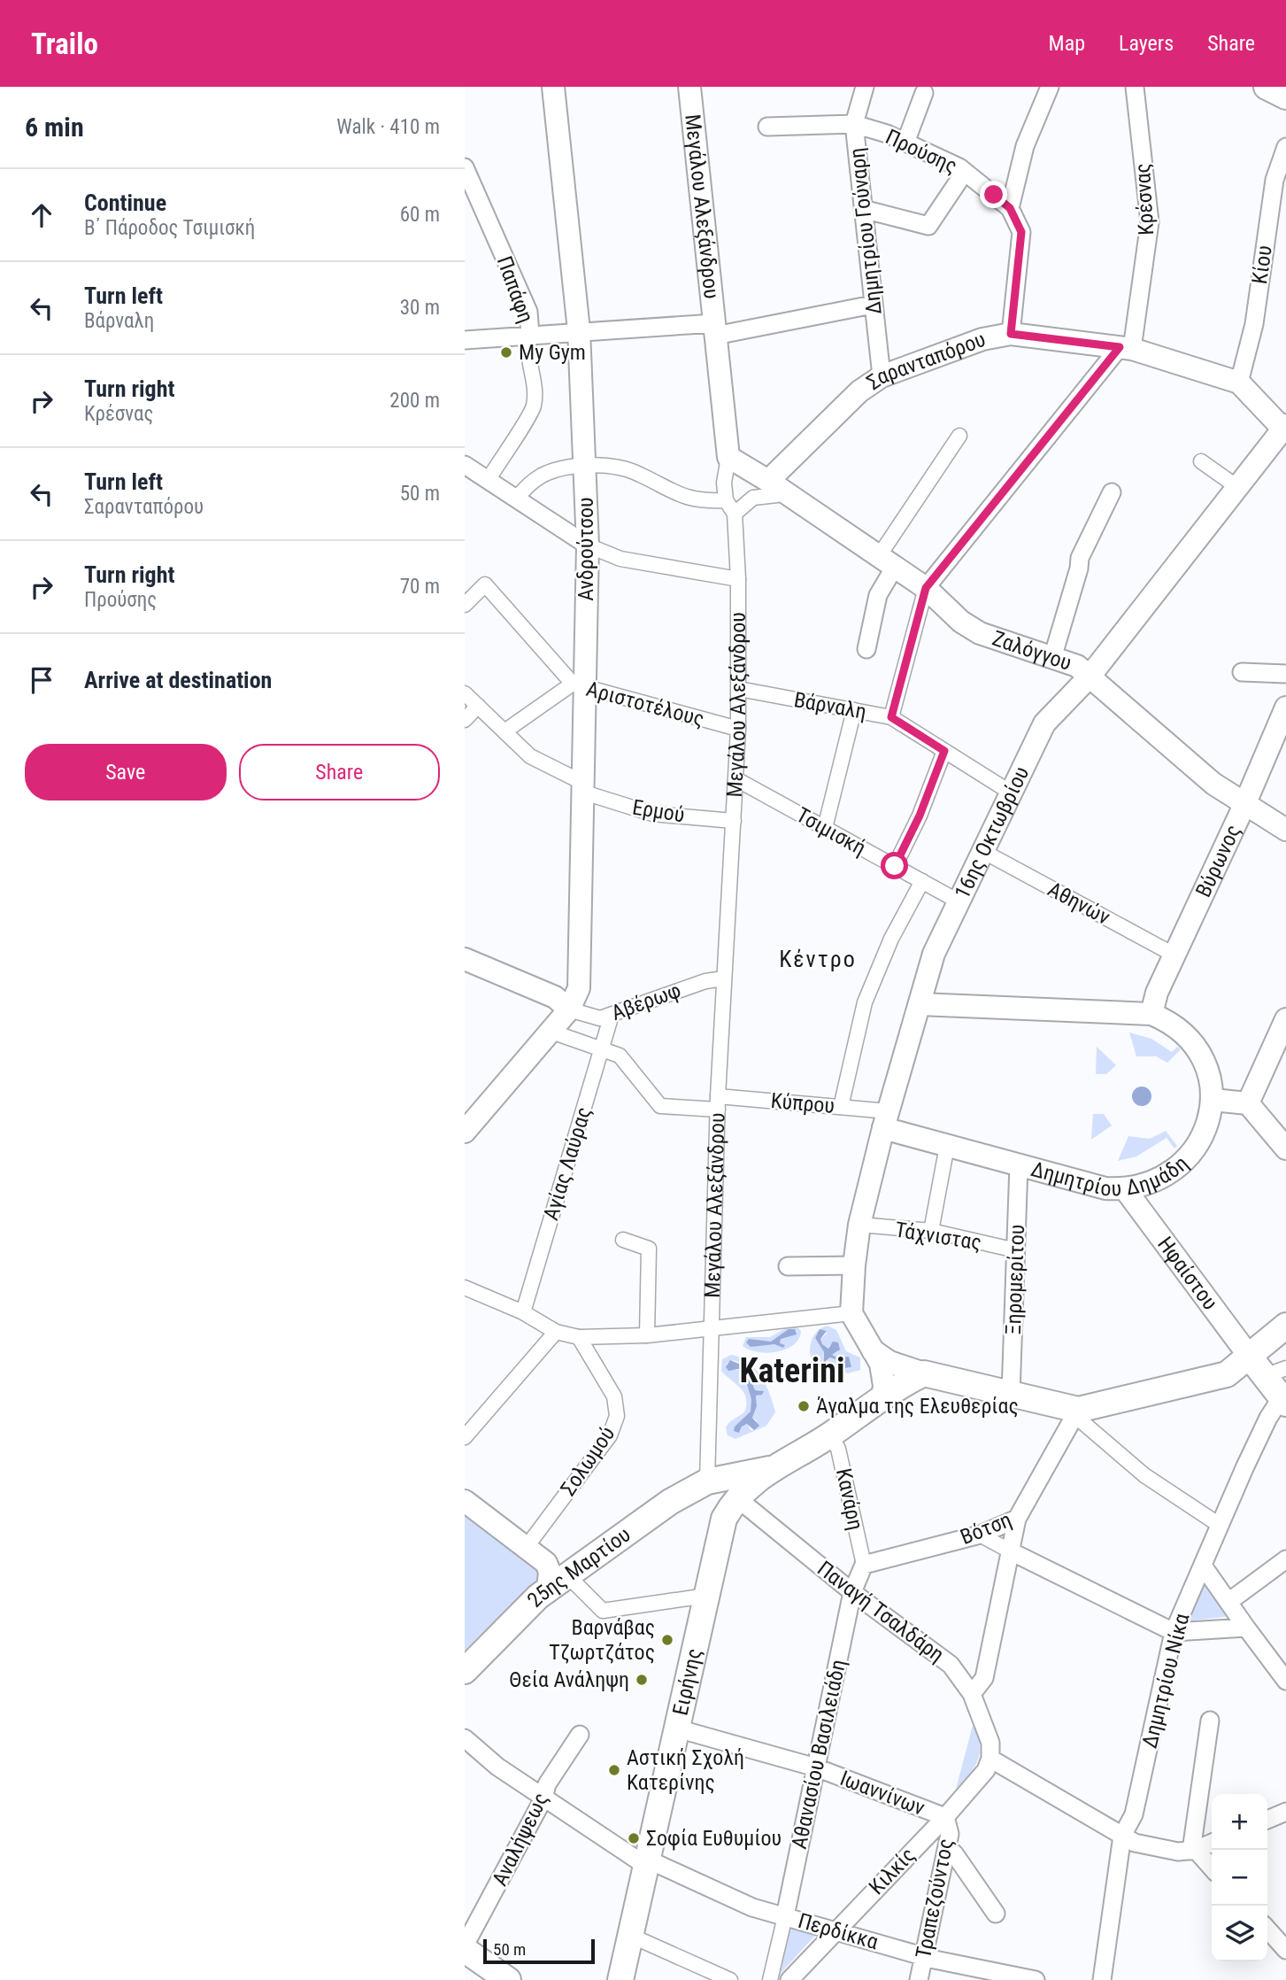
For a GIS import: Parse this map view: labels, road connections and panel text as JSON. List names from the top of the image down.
{
  "streets": {
    "main road": ["25ης Μαρτίου", "Ειρήνης"],
    "street": [
      "Προύσης",
      "Κρέσνας",
      "Μεγάλου Αλεξάνδρου",
      "Δημητρίου Γούναρη",
      "Κίου",
      "Παπάφη",
      "Σαρανταπόρου",
      "Ανδρούτσου",
      "Ζαλόγγου",
      "Αριστοτέλους",
      "Βάρναλη",
      "Ερμού",
      "Τσιμισκή",
      "16ης Οκτωβρίου",
      "Βύρωνος",
      "Αθηνών",
      "Αβέρωφ",
      "Κύπρου",
      "Δημητρίου Δημάδη",
      "Αγίας Λαύρας",
      "Τάχνιστας",
      "Ηφαίστου",
      "Ξηρομερίτου",
      "Σολωμού",
      "Κανάρη",
      "Βότση",
      "Παναγή Τσαλδάρη",
      "Δημητρίου Νίκα",
      "Αθανασίου Βασιλειάδη",
      "Ιωαννίνων",
      "Αναλήψεως",
      "Κιλκίς",
      "Τραπεζούντος",
      "Περδίκκα"
    ]
  },
  "crossings": [
    ["Προύσης", "Δημητρίου Γούναρη"],
    ["Προύσης", "Σαρανταπόρου"],
    ["Κρέσνας", "Σαρανταπόρου"],
    ["Μεγάλου Αλεξάνδρου", "Ζαλόγγου"],
    ["Μεγάλου Αλεξάνδρου", "Αριστοτέλους"],
    ["Μεγάλου Αλεξάνδρου", "Βάρναλη"],
    ["Μεγάλου Αλεξάνδρου", "Ερμού"],
    ["Μεγάλου Αλεξάνδρου", "Τσιμισκή"],
    ["Μεγάλου Αλεξάνδρου", "Αβέρωφ"],
    ["Μεγάλου Αλεξάνδρου", "Κύπρου"],
    ["Μεγάλου Αλεξάνδρου", "25ης Μαρτίου"],
    ["Δημητρίου Γούναρη", "Σαρανταπόρου"],
    ["Κίου", "Σαρανταπόρου"],
    ["Σαρανταπόρου", "Ζαλόγγου"],
    ["Σαρανταπόρου", "16ης Οκτωβρίου"],
    ["Ανδρούτσου", "Αριστοτέλους"],
    ["Ανδρούτσου", "Ερμού"],
    ["Ανδρούτσου", "Αβέρωφ"],
    ["Ανδρούτσου", "Κύπρου"],
    ["Ζαλόγγου", "16ης Οκτωβρίου"],
    ["Ζαλόγγου", "Βύρωνος"],
    ["Βάρναλη", "16ης Οκτωβρίου"],
    ["Τσιμισκή", "16ης Οκτωβρίου"],
    ["16ης Οκτωβρίου", "Αθηνών"],
    ["16ης Οκτωβρίου", "Κύπρου"],
    ["16ης Οκτωβρίου", "Δημητρίου Δημάδη"],
    ["16ης Οκτωβρίου", "Τάχνιστας"],
    ["Βύρωνος", "Αθηνών"],
    ["Βύρωνος", "Δημητρίου Δημάδη"],
    ["Αβέρωφ", "Αγίας Λαύρας"],
    ["Κύπρου", "Δημητρίου Δημάδη"],
    ["Κύπρου", "Αγίας Λαύρας"],
    ["Δημητρίου Δημάδη", "Ηφαίστου"],
    ["Δημητρίου Δημάδη", "Ξηρομερίτου"],
    ["Τάχνιστας", "Ξηρομερίτου"],
    ["Κανάρη", "Βότση"],
    ["Παναγή Τσαλδάρη", "Ειρήνης"],
    ["Παναγή Τσαλδάρη", "Αθανασίου Βασιλειάδη"],
    ["Παναγή Τσαλδάρη", "Κιλκίς"],
    ["Ειρήνης", "Ιωαννίνων"],
    ["Ειρήνης", "Περδίκκα"],
    ["Αθανασίου Βασιλειάδη", "Ιωαννίνων"],
    ["Αθανασίου Βασιλειάδη", "Περδίκκα"],
    ["Ιωαννίνων", "Κιλκίς"],
    ["Ιωαννίνων", "Τραπεζούντος"],
    ["Αναλήψεως", "Περδίκκα"],
    ["Κιλκίς", "Τραπεζούντος"],
    ["Κιλκίς", "Περδίκκα"],
    ["Τραπεζούντος", "Περδίκκα"]
  ],
  "districts": ["Κέντρο", "Katerini"],
  "places": [
    "My Gym",
    "Άγαλμα της Ελευθερίας",
    "Βαρνάβας Τζωρτζάτος",
    "Θεία Ανάληψη",
    "Αστική Σχολή Κατερίνης",
    "Σοφία Ευθυμίου"
  ],
  "scale_bar": "50 m",
  "page": {
    "header": "Trailo",
    "nav": ["Map", "Layers", "Share"],
    "heading": ["6 min", "Walk · 410 m"],
    "list": [
      ["Continue", "Β΄ Πάροδος Τσιμισκή", "60 m"],
      ["Turn left", "Βάρναλη", "30 m"],
      ["Turn right", "Κρέσνας", "200 m"],
      ["Turn left", "Σαρανταπόρου", "50 m"],
      ["Turn right", "Προύσης", "70 m"],
      "Arrive at destination"
    ],
    "buttons": ["Save", "Share"],
    "map_buttons": ["+", "−"],
    "scale": "50 m"
  }
}
